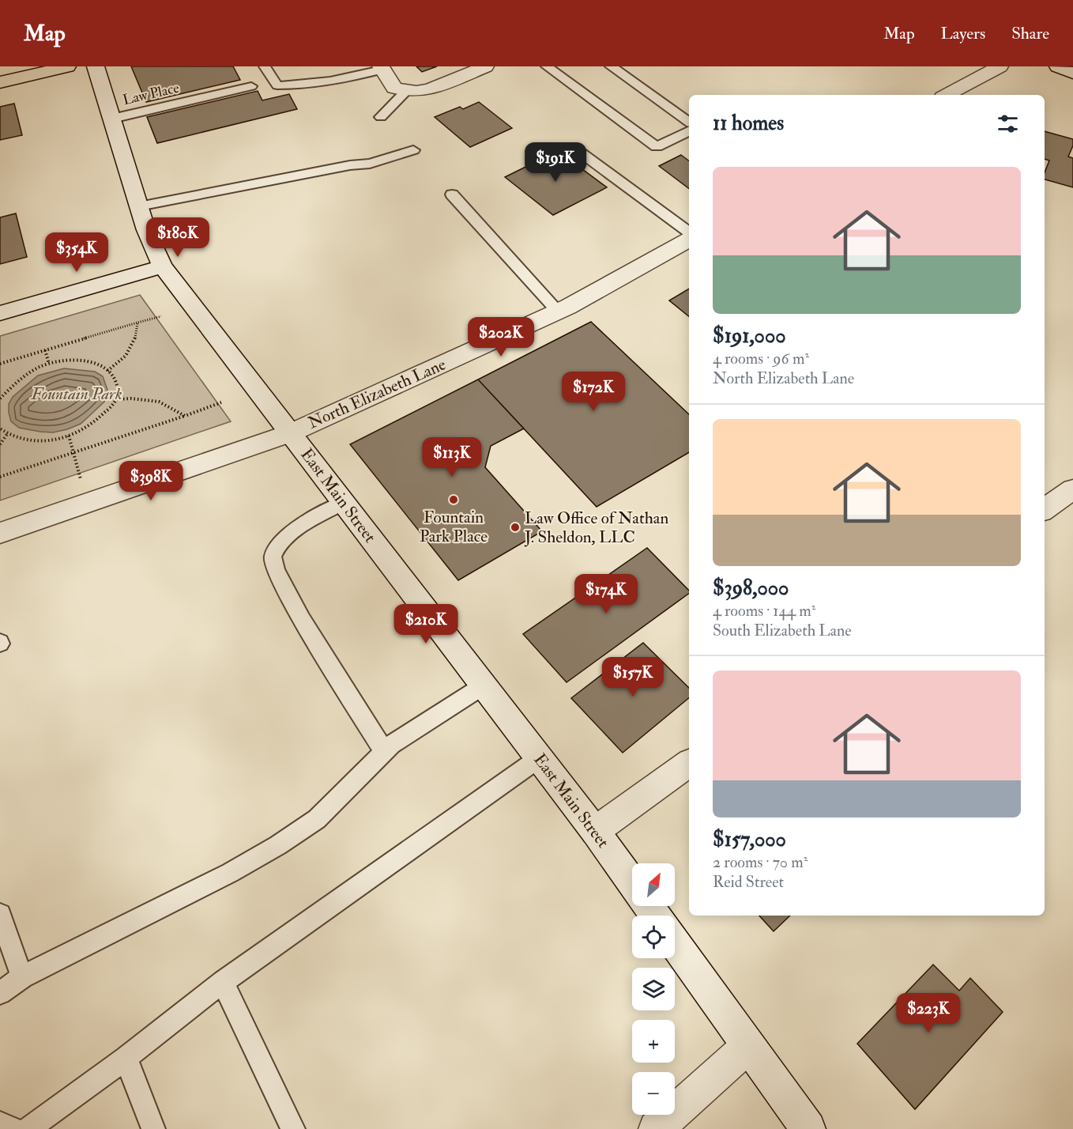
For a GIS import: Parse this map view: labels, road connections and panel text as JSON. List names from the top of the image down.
{
  "streets": {
    "street": ["North Elizabeth Lane", "East Main Street"],
    "lane": ["Law Place"]
  },
  "crossings": [
    ["Law Place", "East Main Street"],
    ["North Elizabeth Lane", "East Main Street"]
  ],
  "parks": ["Fountain Park"],
  "places": ["Fountain Park Place", "Law Office of Nathan J. Sheldon, LLC"],
  "north": "top right",
  "page": {
    "header": "Map",
    "nav": ["Map", "Layers", "Share"],
    "heading": "11 homes",
    "price": [
      "$191K",
      "$180K",
      "$354K",
      "$202K",
      "$172K",
      "$113K",
      "$398K",
      "$174K",
      "$210K",
      "$157K",
      "$223K"
    ],
    "list": [
      {
        "name": "$191,000",
        "note": "4 rooms · 96 m² · North Elizabeth Lane"
      },
      {
        "name": "$398,000",
        "note": "4 rooms · 144 m² · South Elizabeth Lane"
      },
      {
        "name": "$157,000",
        "note": "2 rooms · 70 m² · Reid Street"
      }
    ],
    "map_buttons": ["+", "−"]
  }
}
